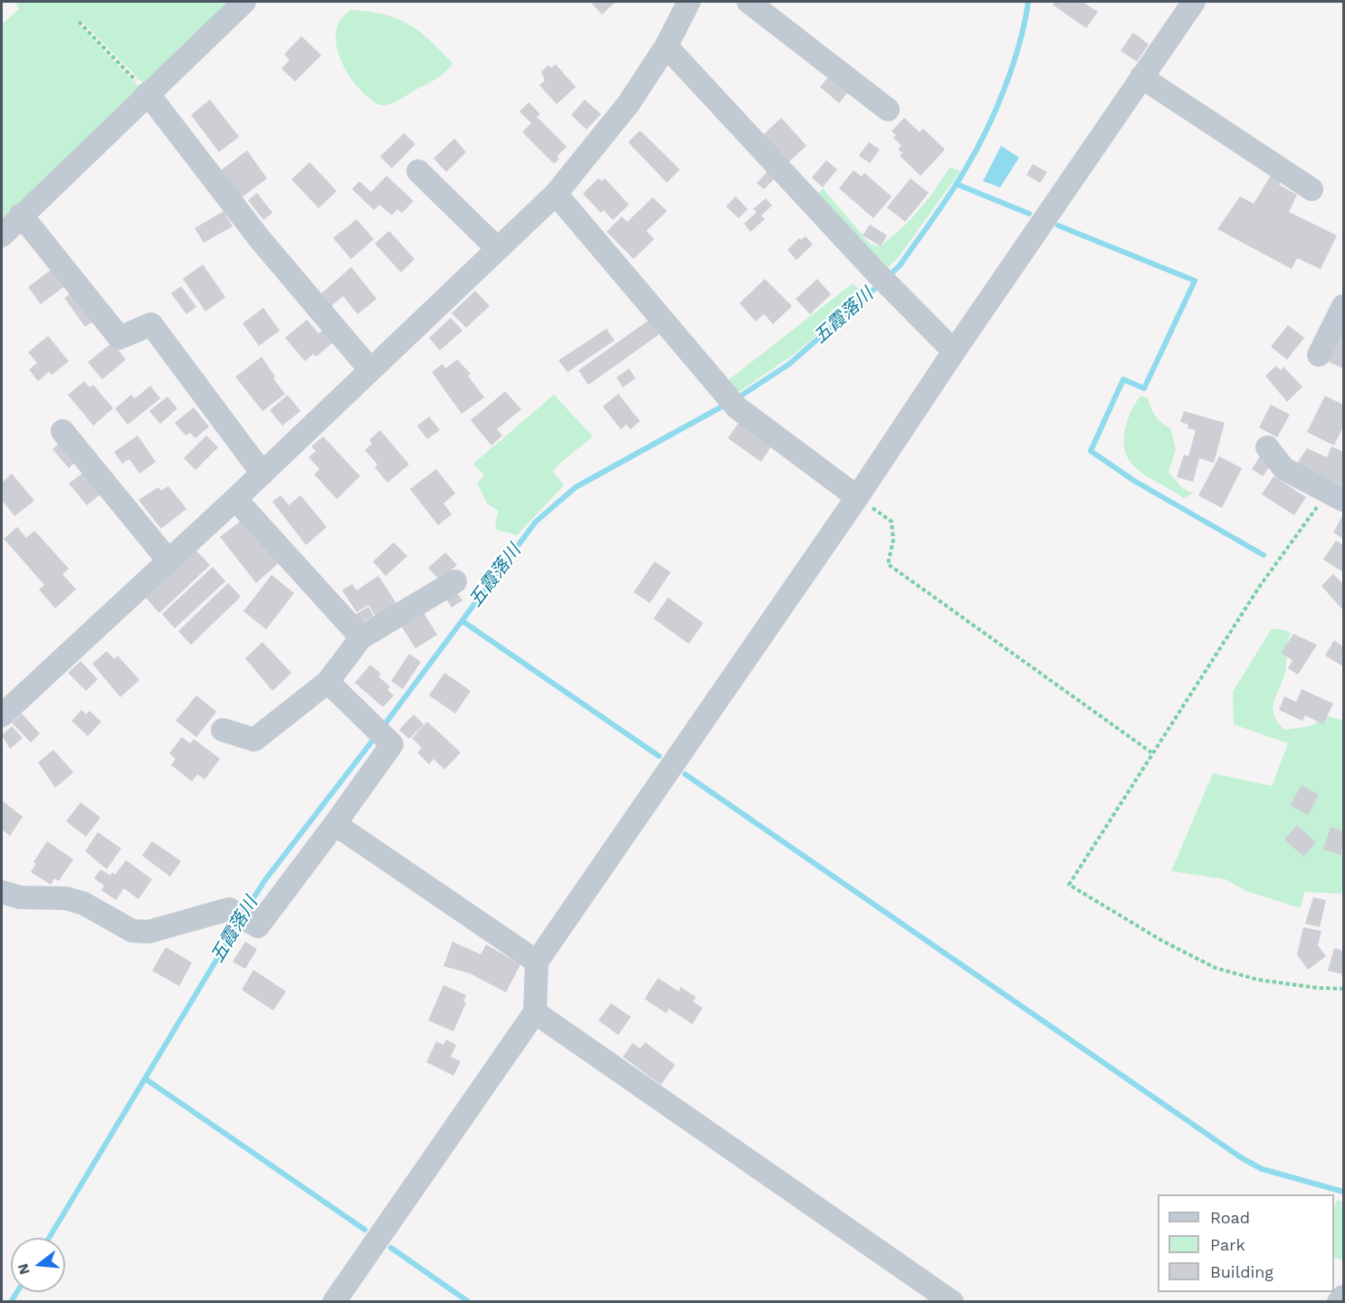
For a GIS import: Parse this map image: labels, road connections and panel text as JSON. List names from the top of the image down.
{
  "water": ["五霞落川"],
  "legend": ["Road", "Park", "Building"],
  "north": "left"
}
